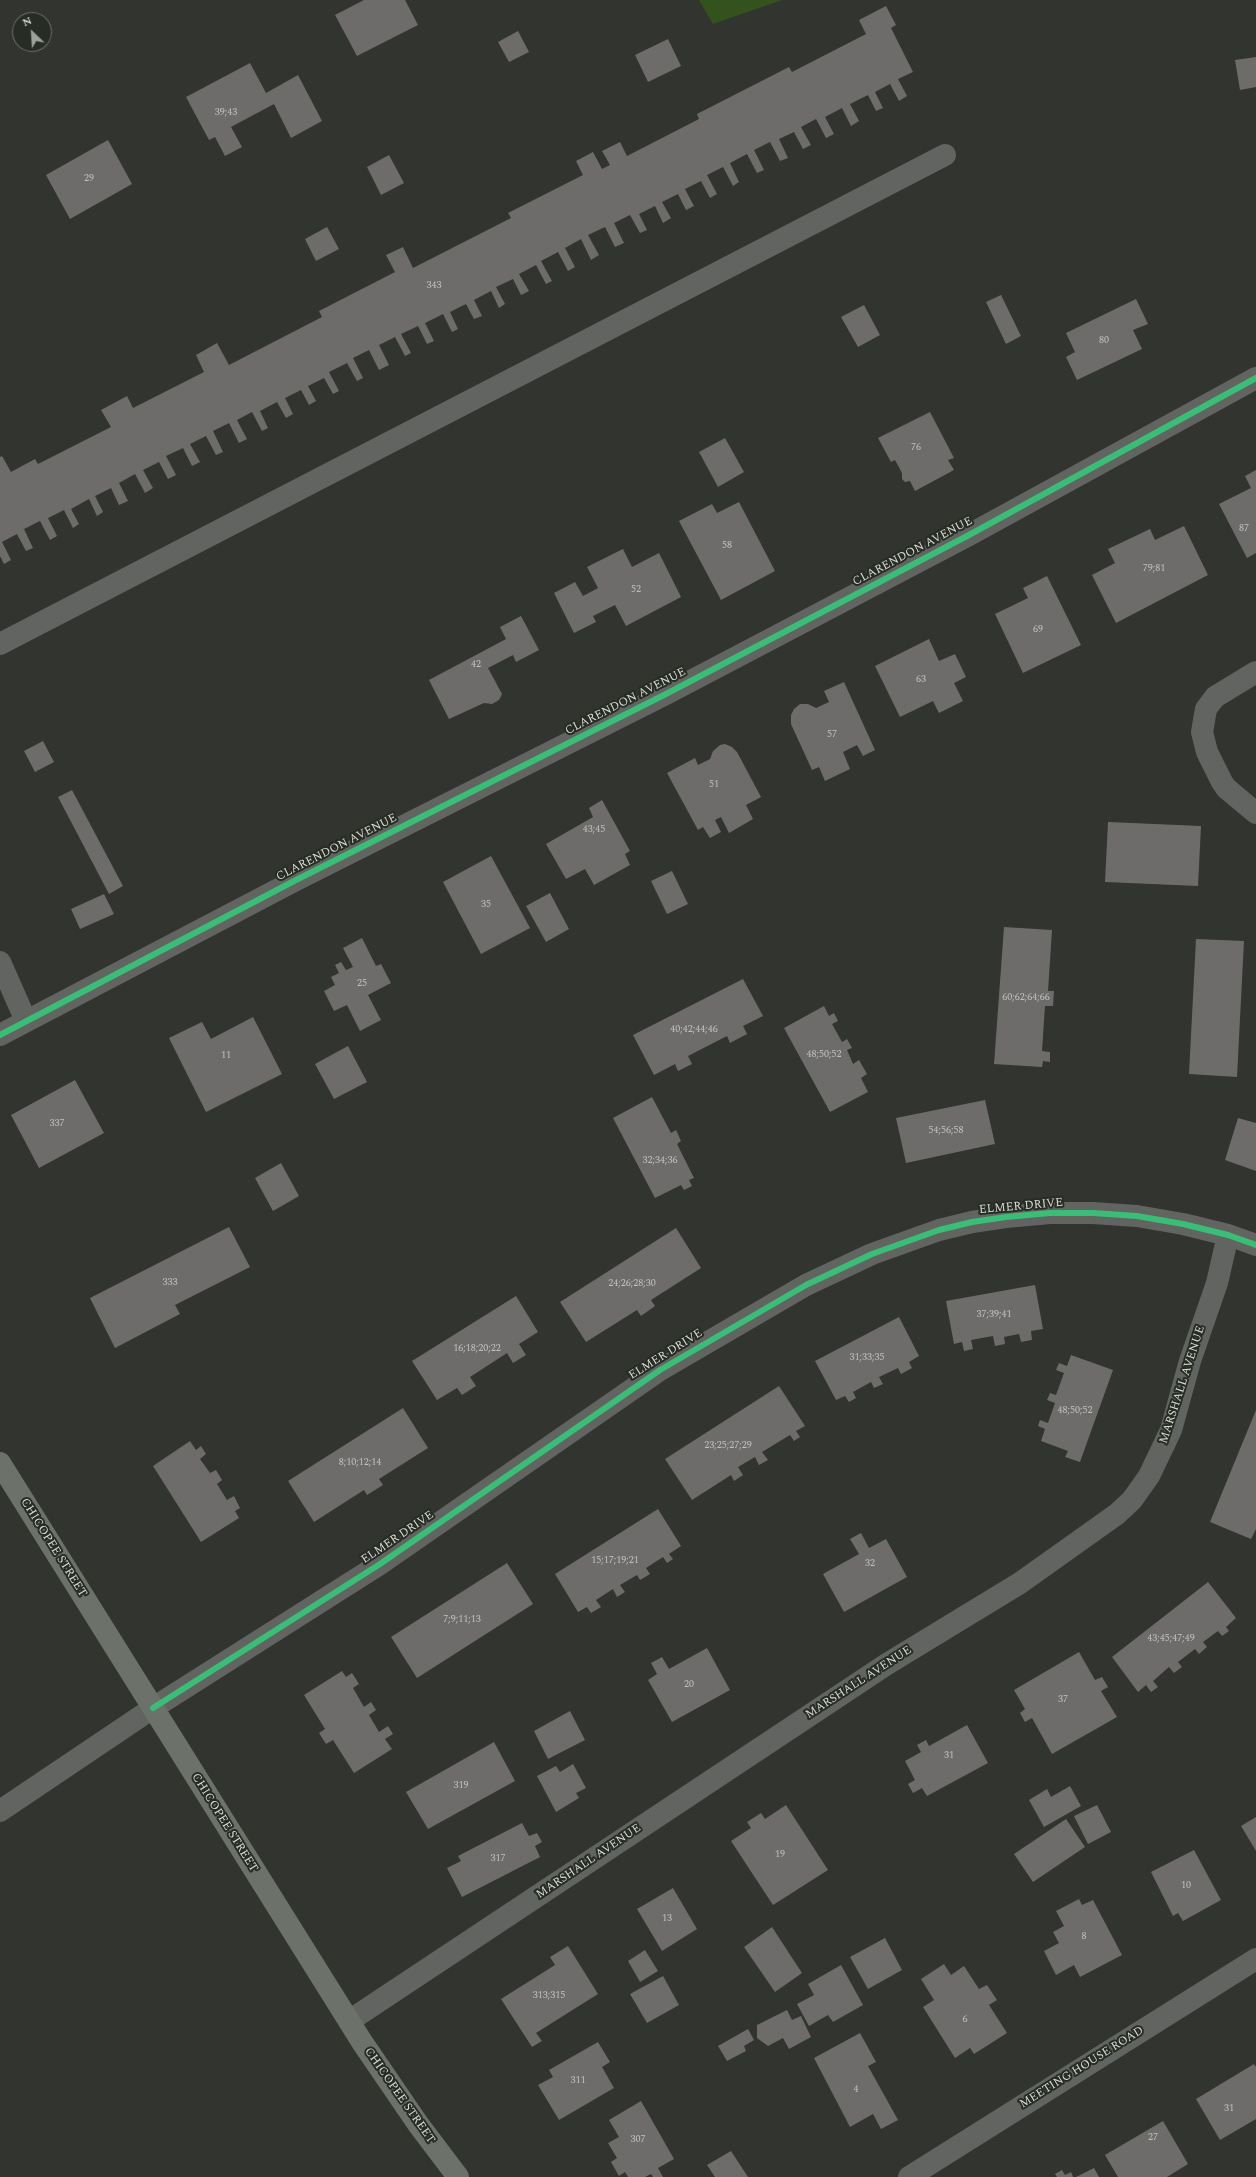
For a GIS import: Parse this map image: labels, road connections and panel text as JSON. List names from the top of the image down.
{
  "streets": {
    "main road": ["CHICOPEE STREET"],
    "street": [
      "CLARENDON AVENUE",
      "ELMER DRIVE",
      "MARSHALL AVENUE",
      "MEETING HOUSE ROAD"
    ]
  },
  "crossings": [
    ["ELMER DRIVE", "MARSHALL AVENUE"],
    ["ELMER DRIVE", "CHICOPEE STREET"],
    ["MARSHALL AVENUE", "CHICOPEE STREET"]
  ],
  "house_numbers": [
    "39;43",
    "29",
    "343",
    "80",
    "76",
    "87",
    "58",
    "79;81",
    "52",
    "69",
    "42",
    "63",
    "57",
    "51",
    "43;45",
    "35",
    "25",
    "60;62;64;66",
    "40;42;44;46",
    "48;50;52",
    "11",
    "337",
    "54;56;58",
    "32;34;36",
    "333",
    "24;26;28;30",
    "37;39;41",
    "16;18;20;22",
    "31;33;35",
    "48;50;52",
    "23;25;27;29",
    "8;10;12;14",
    "15;17;19;21",
    "32",
    "7;9;11;13",
    "43;45;47;49",
    "20",
    "37",
    "31",
    "319",
    "19",
    "317",
    "10",
    "13",
    "8",
    "313;315",
    "6",
    "311",
    "4",
    "31",
    "27",
    "307"
  ],
  "north": "top left"
}
